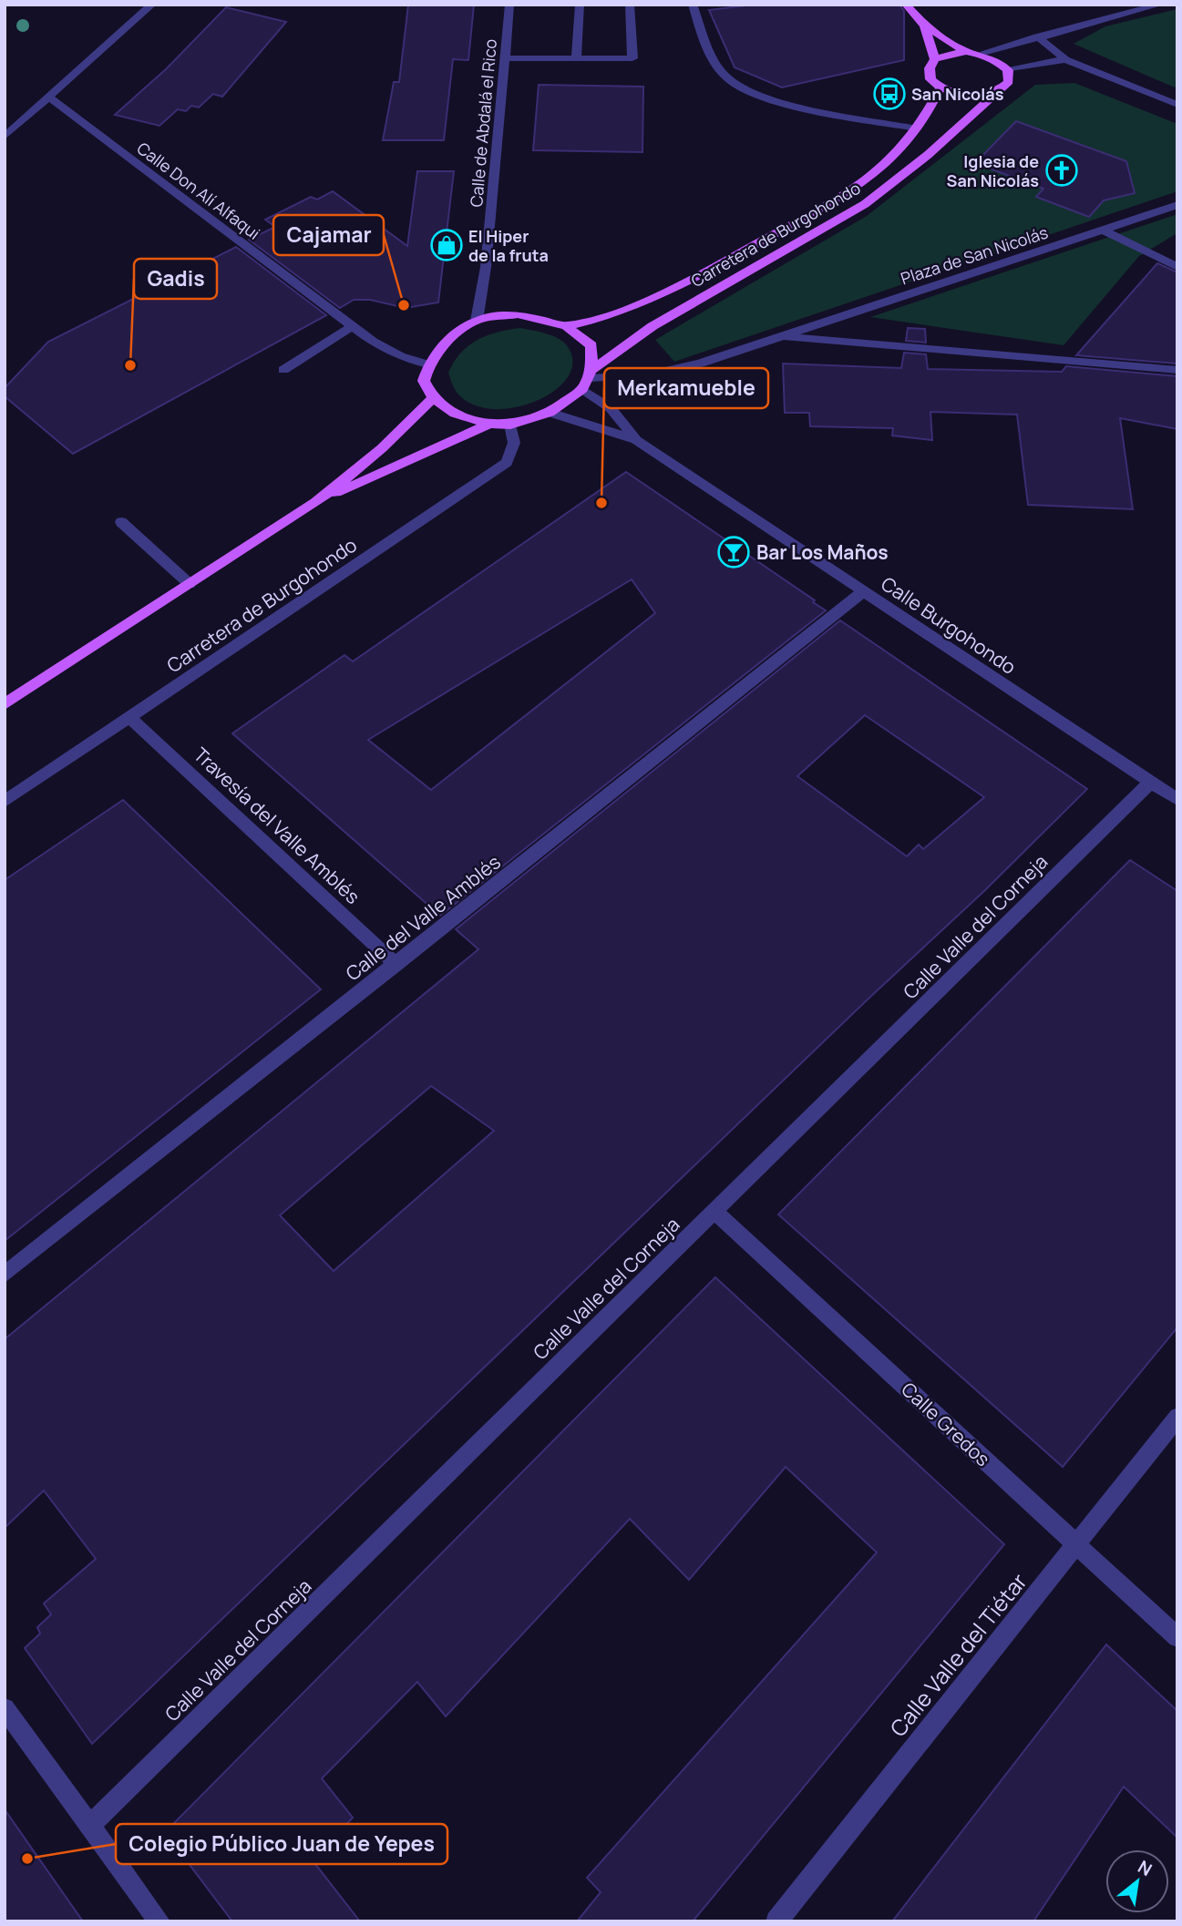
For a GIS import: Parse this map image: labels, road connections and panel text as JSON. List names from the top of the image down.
{
  "streets": {
    "main road": ["Carretera de Burgohondo"],
    "street": [
      "Calle de Abdalá el Rico",
      "Calle Don Alí Alfaqui",
      "Plaza de San Nicolás",
      "Calle Burgohondo",
      "Travesía del Valle Amblés",
      "Calle del Valle Amblés",
      "Calle Valle del Corneja",
      "Calle Gredos",
      "Calle Valle del Tiétar"
    ]
  },
  "crossings": [
    ["Calle de Abdalá el Rico", "Calle Don Alí Alfaqui"],
    ["Calle de Abdalá el Rico", "Carretera de Burgohondo"],
    ["Calle de Abdalá el Rico", "Plaza de San Nicolás"],
    ["Calle de Abdalá el Rico", "Calle Burgohondo"],
    ["Calle Don Alí Alfaqui", "Carretera de Burgohondo"],
    ["Calle Don Alí Alfaqui", "Plaza de San Nicolás"],
    ["Calle Don Alí Alfaqui", "Calle Burgohondo"],
    ["Carretera de Burgohondo", "Plaza de San Nicolás"],
    ["Carretera de Burgohondo", "Calle Burgohondo"],
    ["Carretera de Burgohondo", "Travesía del Valle Amblés"],
    ["Plaza de San Nicolás", "Calle Burgohondo"],
    ["Calle Burgohondo", "Calle del Valle Amblés"],
    ["Calle Burgohondo", "Calle Valle del Corneja"],
    ["Travesía del Valle Amblés", "Calle del Valle Amblés"],
    ["Calle Valle del Corneja", "Calle Gredos"],
    ["Calle Gredos", "Calle Valle del Tiétar"]
  ],
  "places": {
    "bus stop": ["San Nicolás"],
    "church": ["Iglesia de San Nicolás"],
    "shop": ["El Hiper de la fruta"],
    "other": [
      "Cajamar",
      "Gadis",
      "Merkamueble",
      "Colegio Público Juan de Yepes"
    ],
    "bar": ["Bar Los Maños"]
  },
  "north": "top right"
}
